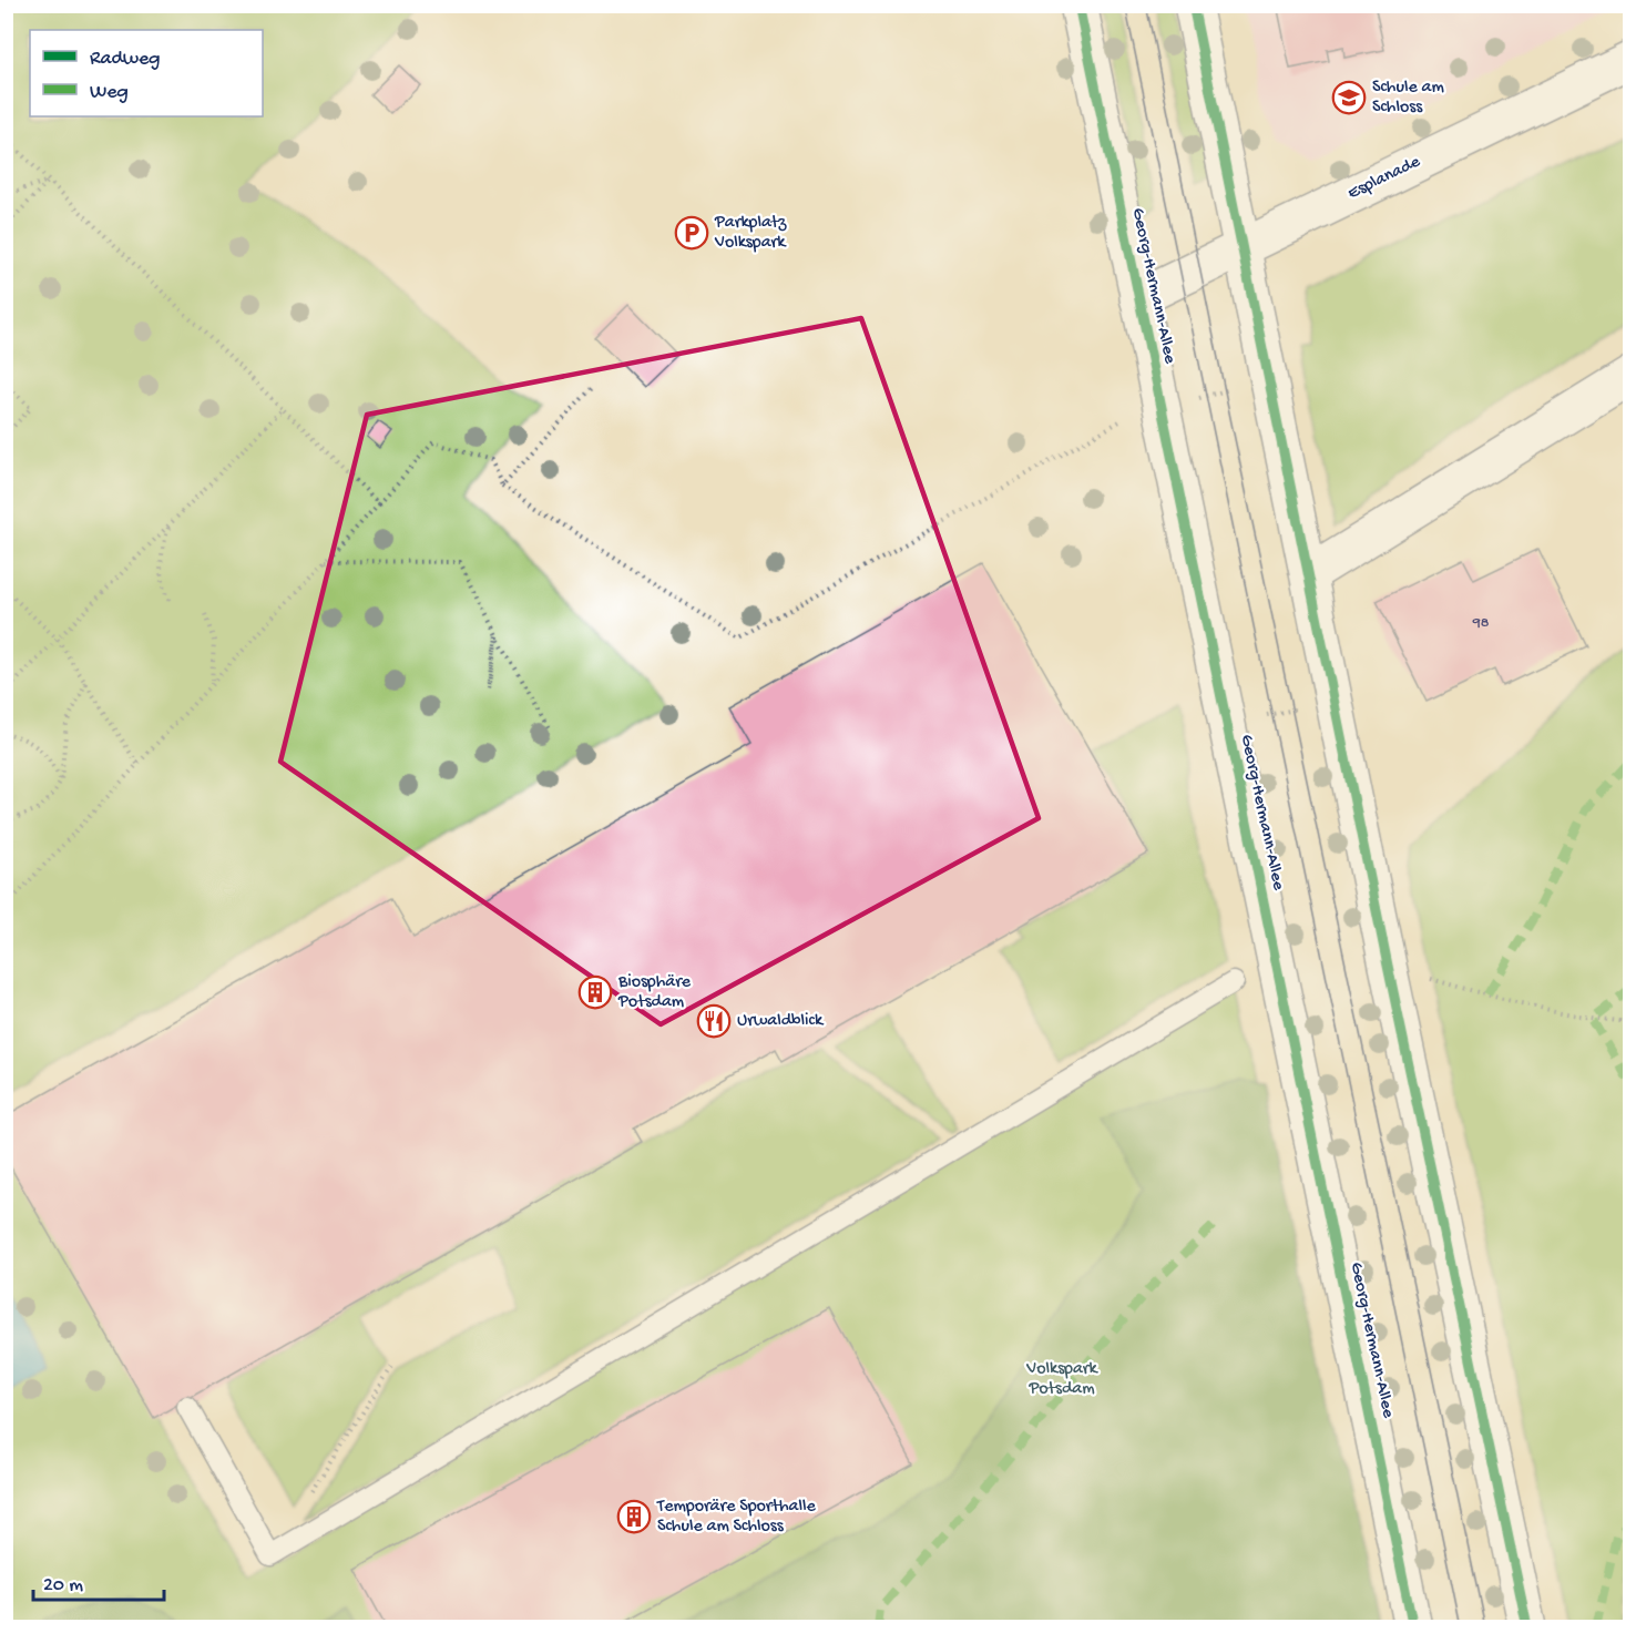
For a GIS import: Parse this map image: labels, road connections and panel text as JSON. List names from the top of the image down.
{
  "streets": {
    "street": ["Esplanade", "Georg-Hermann-Allee"]
  },
  "crossings": [
    ["Esplanade", "Georg-Hermann-Allee"]
  ],
  "parks": ["Volkspark Potsdam"],
  "places": {
    "school or university": ["Schule am Schloss"],
    "parking": ["Parkplatz Volkspark"],
    "building": ["Biosphäre Potsdam", "Temporäre Sporthalle Schule am Schloss"],
    "restaurant": ["Urwaldblick"]
  },
  "house_numbers": ["98"],
  "legend": ["Radweg", "Weg"],
  "scale_bar": "20 m"
}
